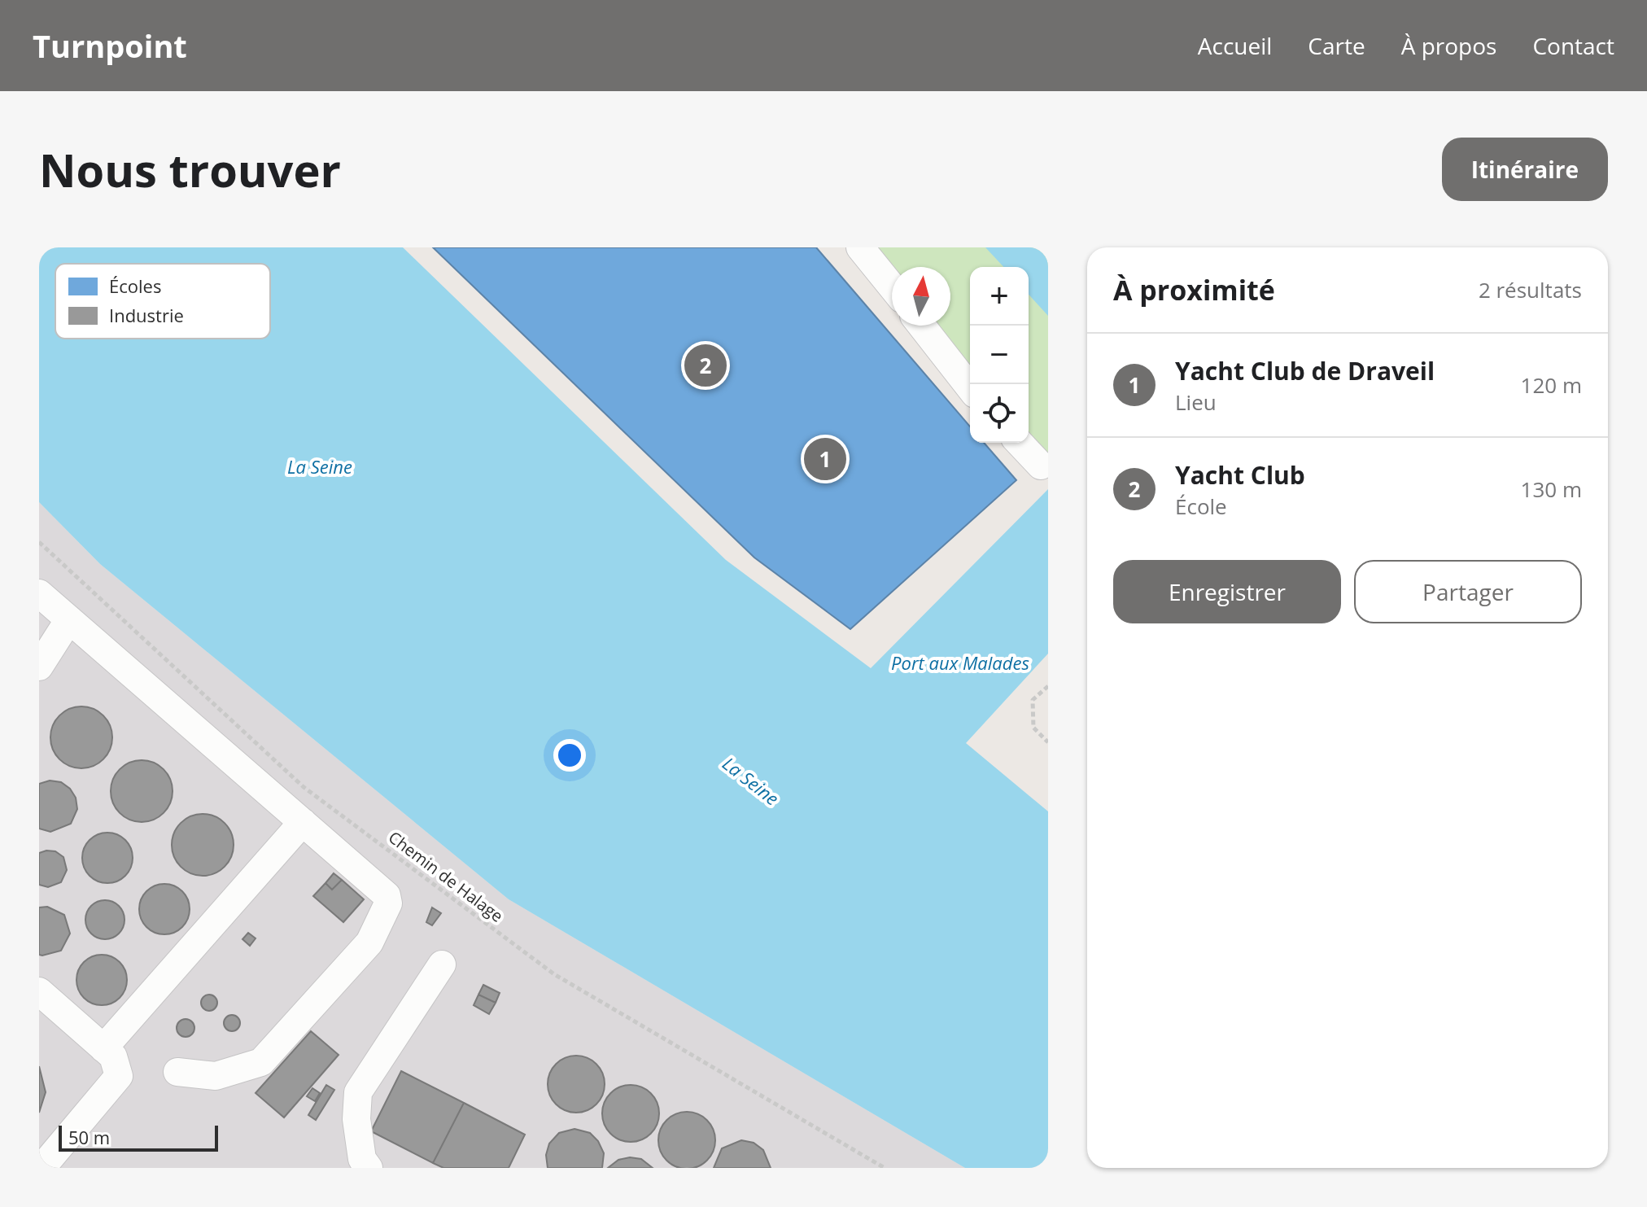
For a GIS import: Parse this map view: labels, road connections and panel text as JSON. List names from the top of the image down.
{
  "streets": {
    "path": ["Chemin de Halage"]
  },
  "water": ["La Seine", "Port aux Malades"],
  "legend": ["Écoles", "Industrie"],
  "scale_bar": "50 m",
  "north": "top",
  "page": {
    "header": "Turnpoint",
    "nav": [
      "Accueil",
      "Carte",
      "À propos",
      "Contact"
    ],
    "buttons": [
      "Itinéraire",
      ["Enregistrer", "Partager"]
    ],
    "title": "Nous trouver",
    "heading": ["À proximité", "2 résultats"],
    "map_buttons": ["+", "−"],
    "list": [
      {
        "mark": "1",
        "name": "Yacht Club de Draveil",
        "note": "Lieu",
        "value": "120 m"
      },
      {
        "mark": "2",
        "name": "Yacht Club",
        "note": "École",
        "value": "130 m"
      }
    ],
    "pins": ["2", "1"],
    "scale": "50 m"
  }
}
